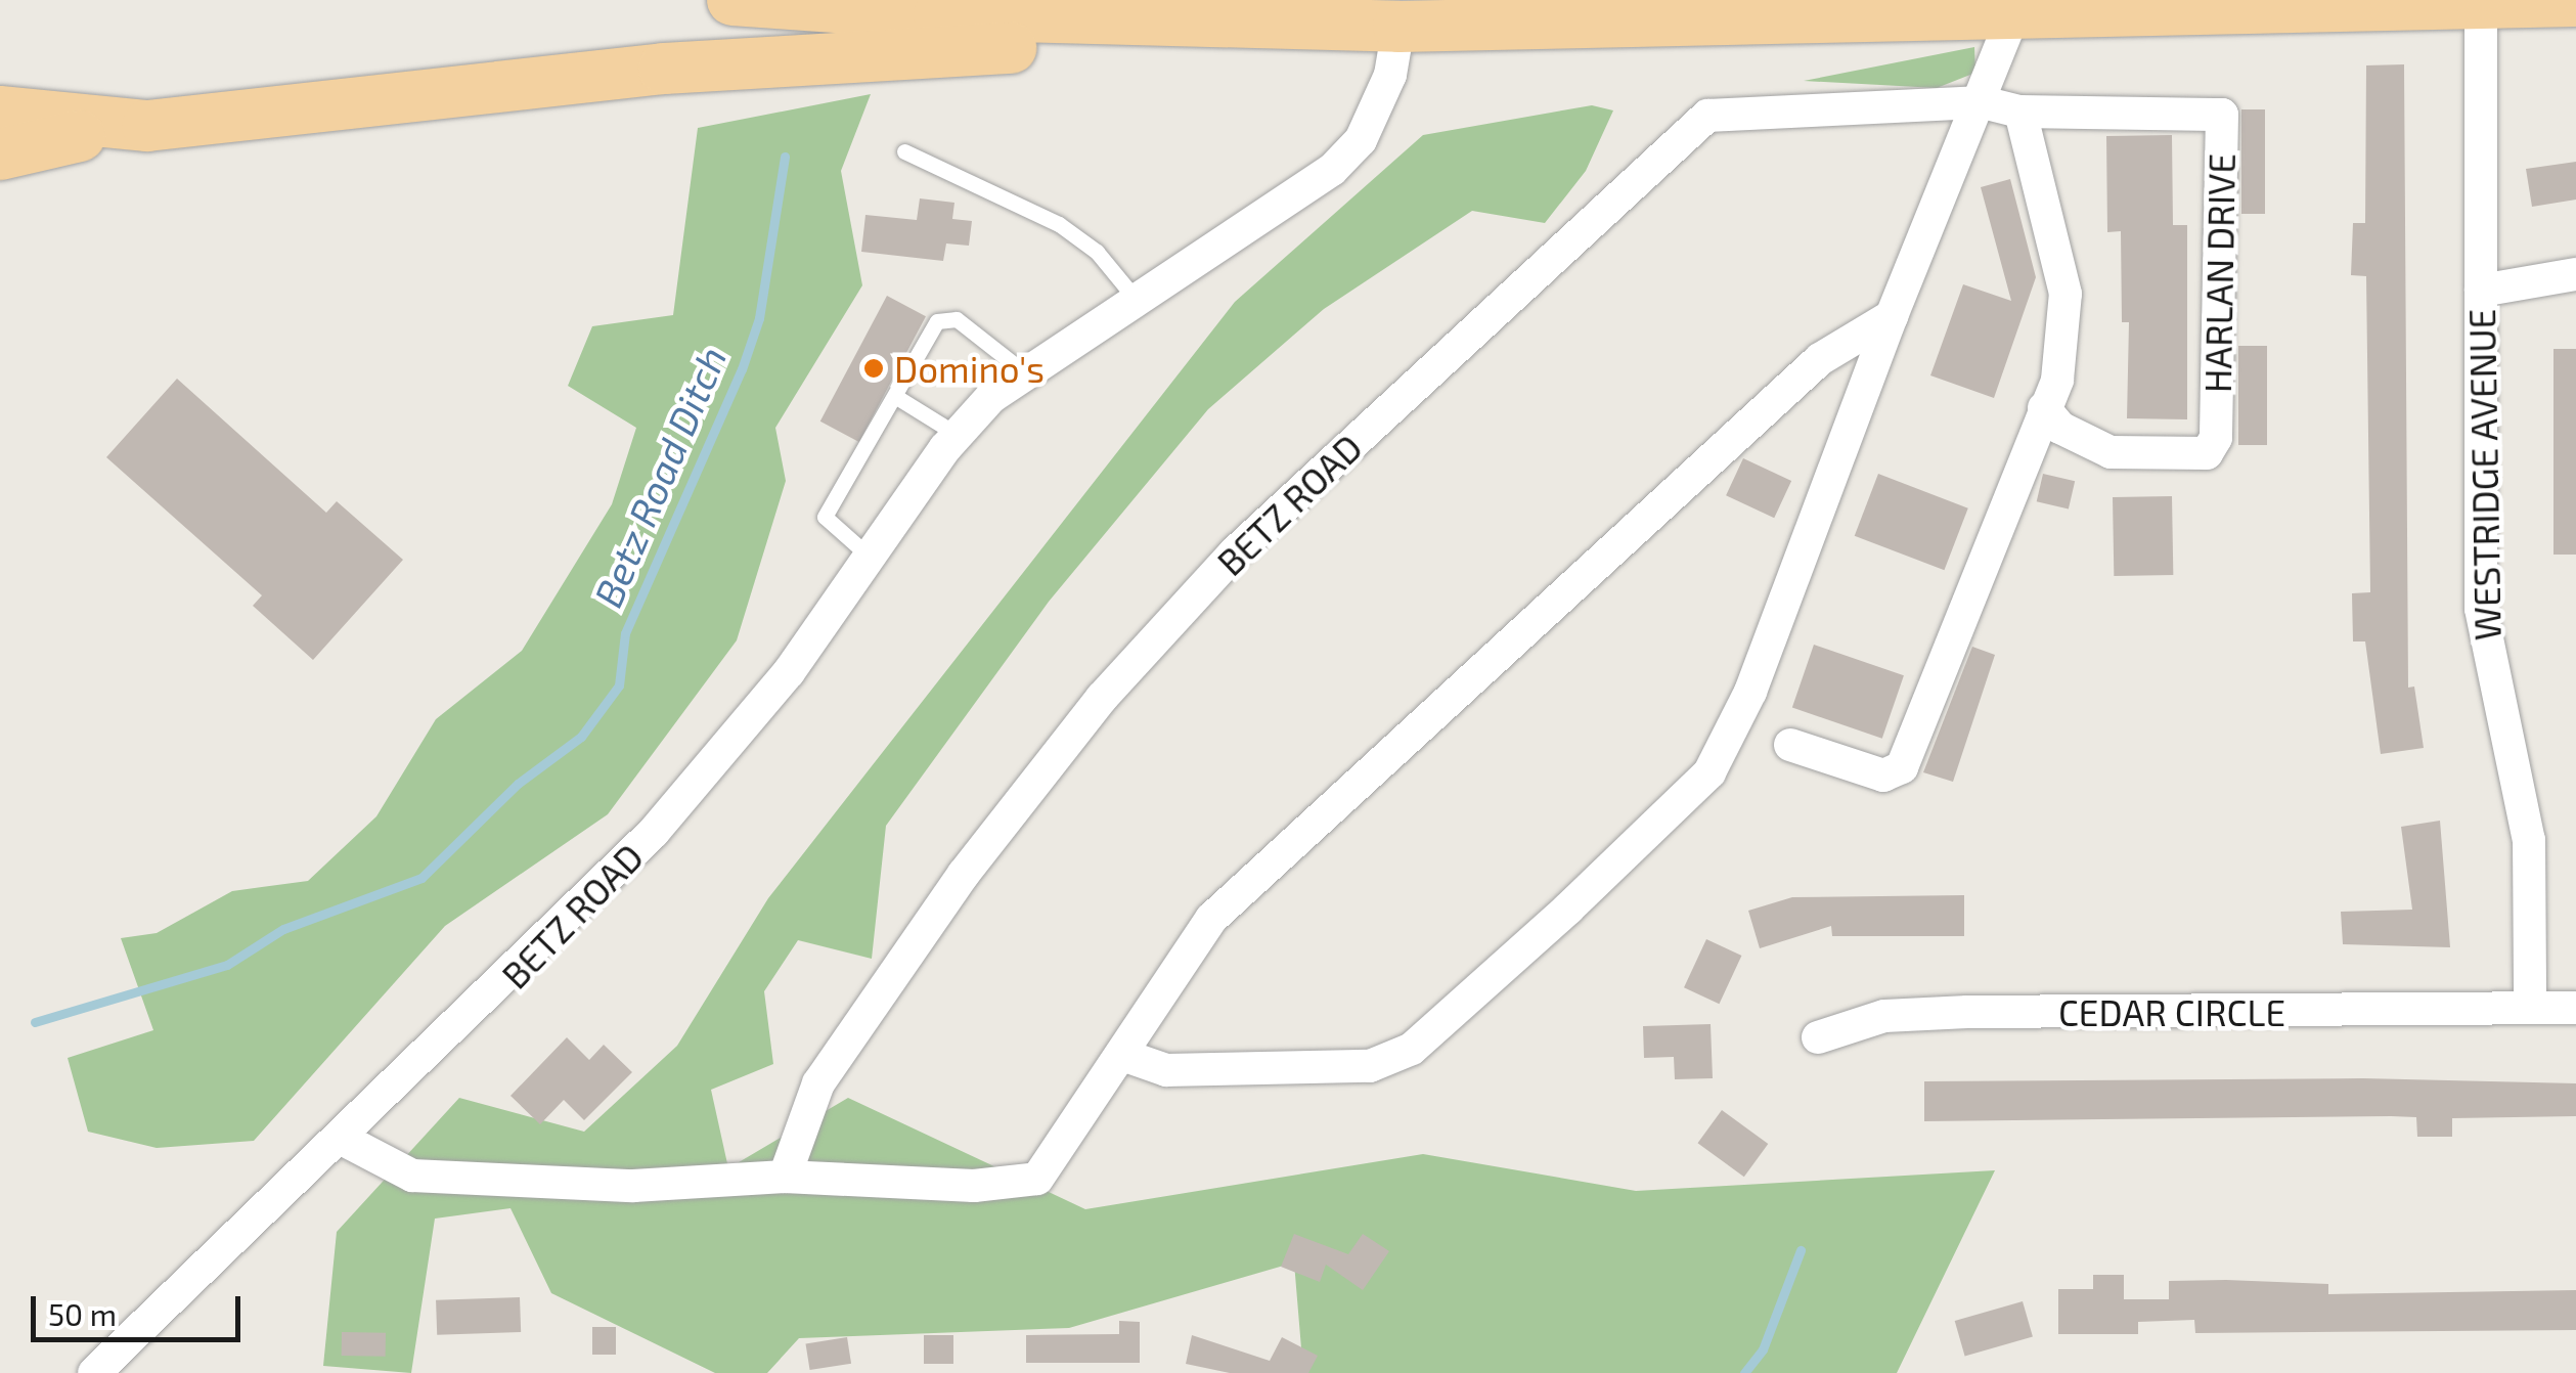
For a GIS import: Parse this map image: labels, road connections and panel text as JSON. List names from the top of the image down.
{
  "streets": {
    "street": [
      "HARLAN DRIVE",
      "WESTRIDGE AVENUE",
      "BETZ ROAD",
      "CEDAR CIRCLE"
    ]
  },
  "crossings": [
    ["HARLAN DRIVE", "BETZ ROAD"],
    ["WESTRIDGE AVENUE", "CEDAR CIRCLE"]
  ],
  "water": ["Betz Road Ditch"],
  "places": ["Domino's"],
  "scale_bar": "50 m"
}
